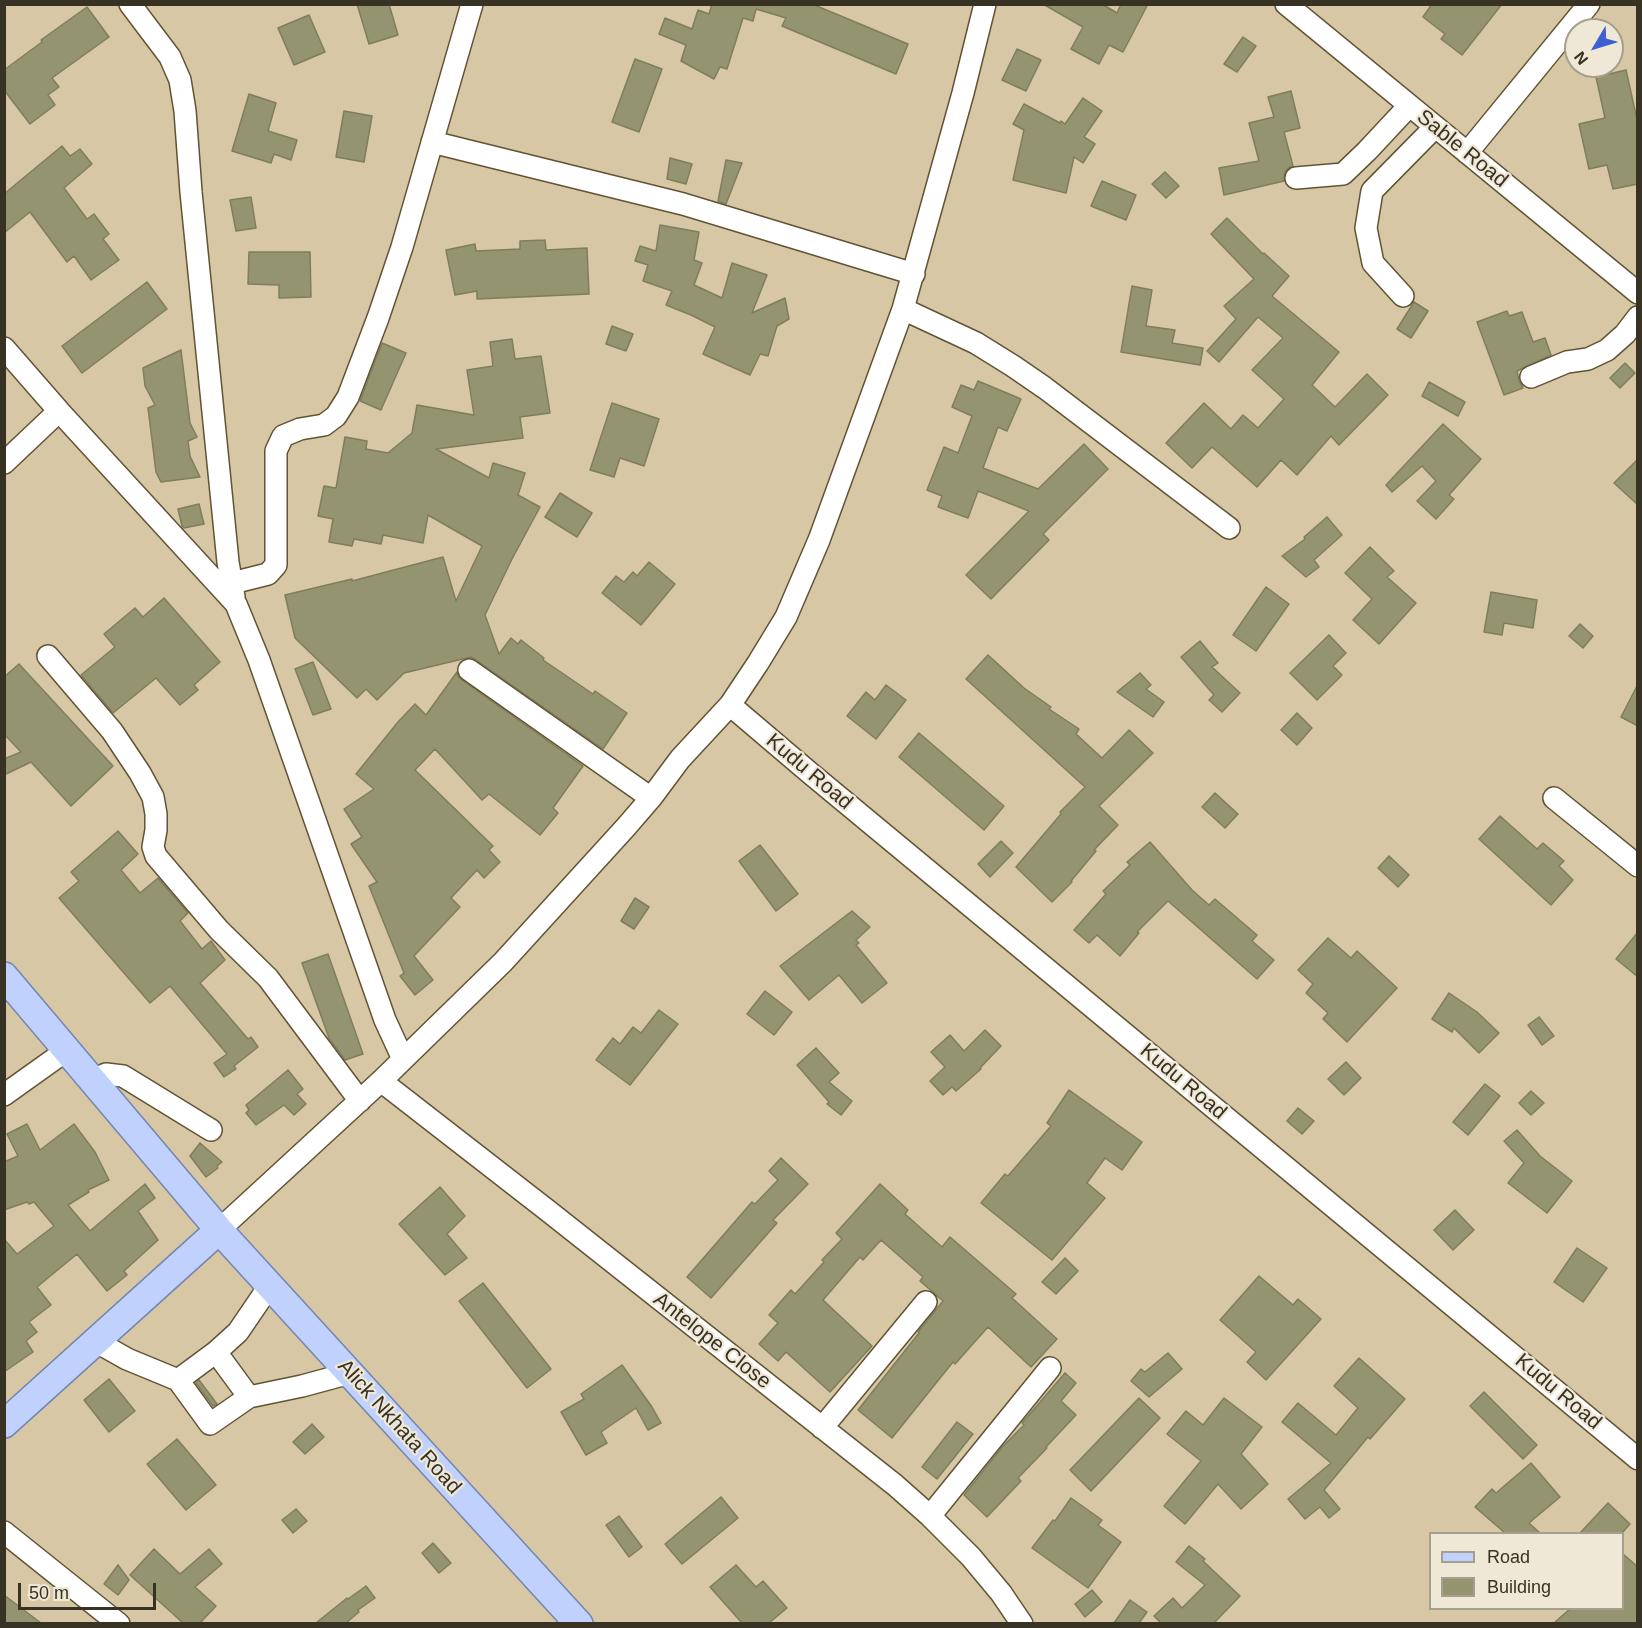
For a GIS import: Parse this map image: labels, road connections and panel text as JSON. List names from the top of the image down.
{
  "streets": {
    "main road": ["Alick Nkhata Road"],
    "street": ["Sable Road", "Kudu Road", "Antelope Close"]
  },
  "legend": ["Road", "Building"],
  "scale_bar": "50 m",
  "north": "bottom left"
}
